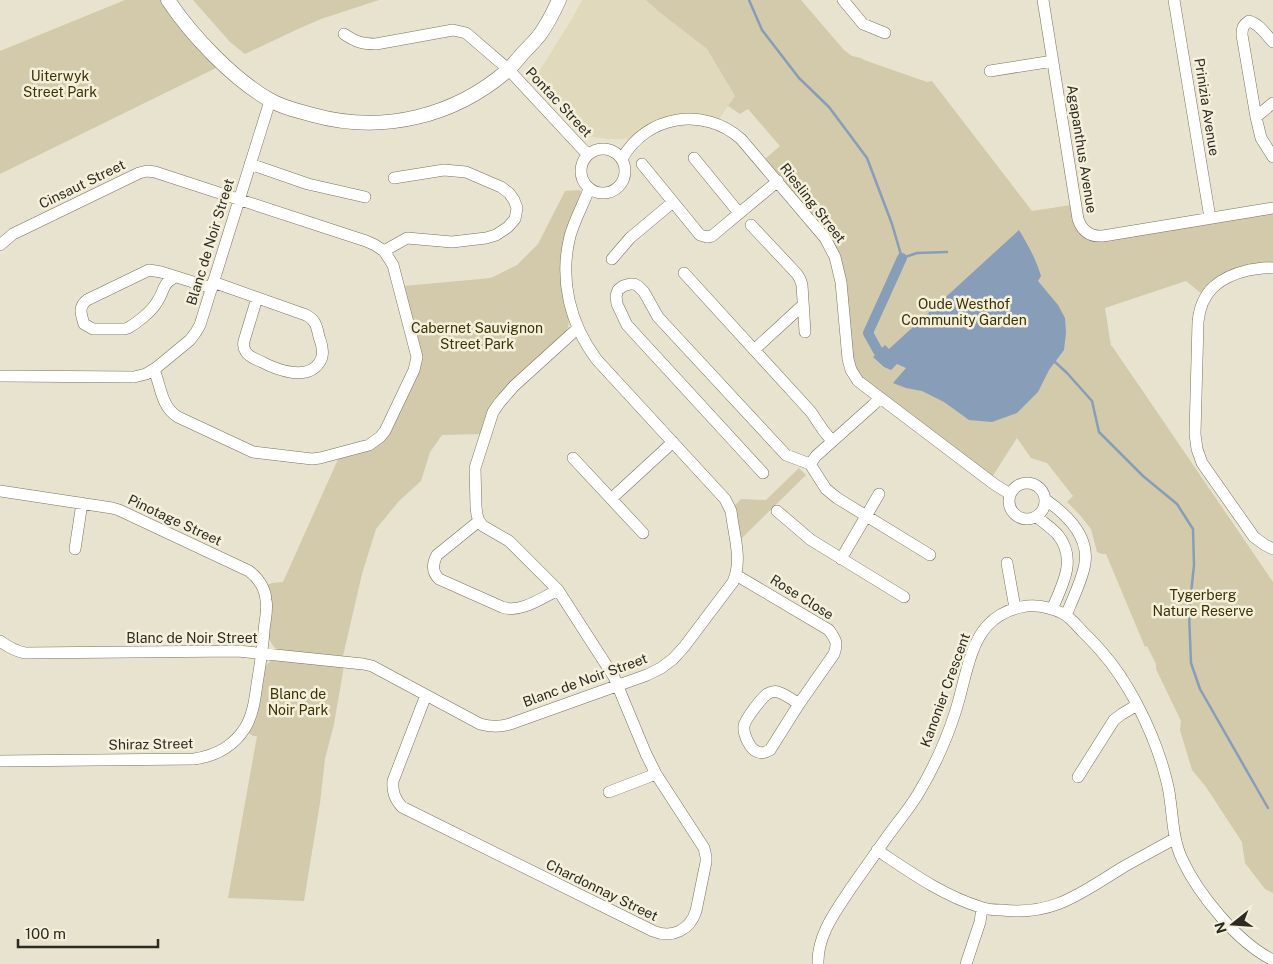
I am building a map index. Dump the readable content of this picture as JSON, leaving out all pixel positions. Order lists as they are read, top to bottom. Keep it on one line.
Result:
{"streets":{"street":["Pontac Street","Prinizia Avenue","Agapanthus Avenue","Cinsaut Street","Riesling Street","Blanc de Noir Street","Pinotage Street","Rose Close","Kanonier Crescent","Shiraz Street","Chardonnay Street"]},"crossings":[["Pontac Street","Riesling Street"],["Pontac Street","Blanc de Noir Street"],["Prinizia Avenue","Agapanthus Avenue"],["Cinsaut Street","Blanc de Noir Street"],["Riesling Street","Blanc de Noir Street"],["Blanc de Noir Street","Pinotage Street"],["Blanc de Noir Street","Rose Close"],["Blanc de Noir Street","Shiraz Street"],["Blanc de Noir Street","Chardonnay Street"],["Pinotage Street","Shiraz Street"]],"parks":["Uiterwyk Street Park","Oude Westhof Community Garden","Cabernet Sauvignon Street Park","Tygerberg Nature Reserve","Blanc de Noir Park"],"scale_bar":"100 m","north":"left"}
